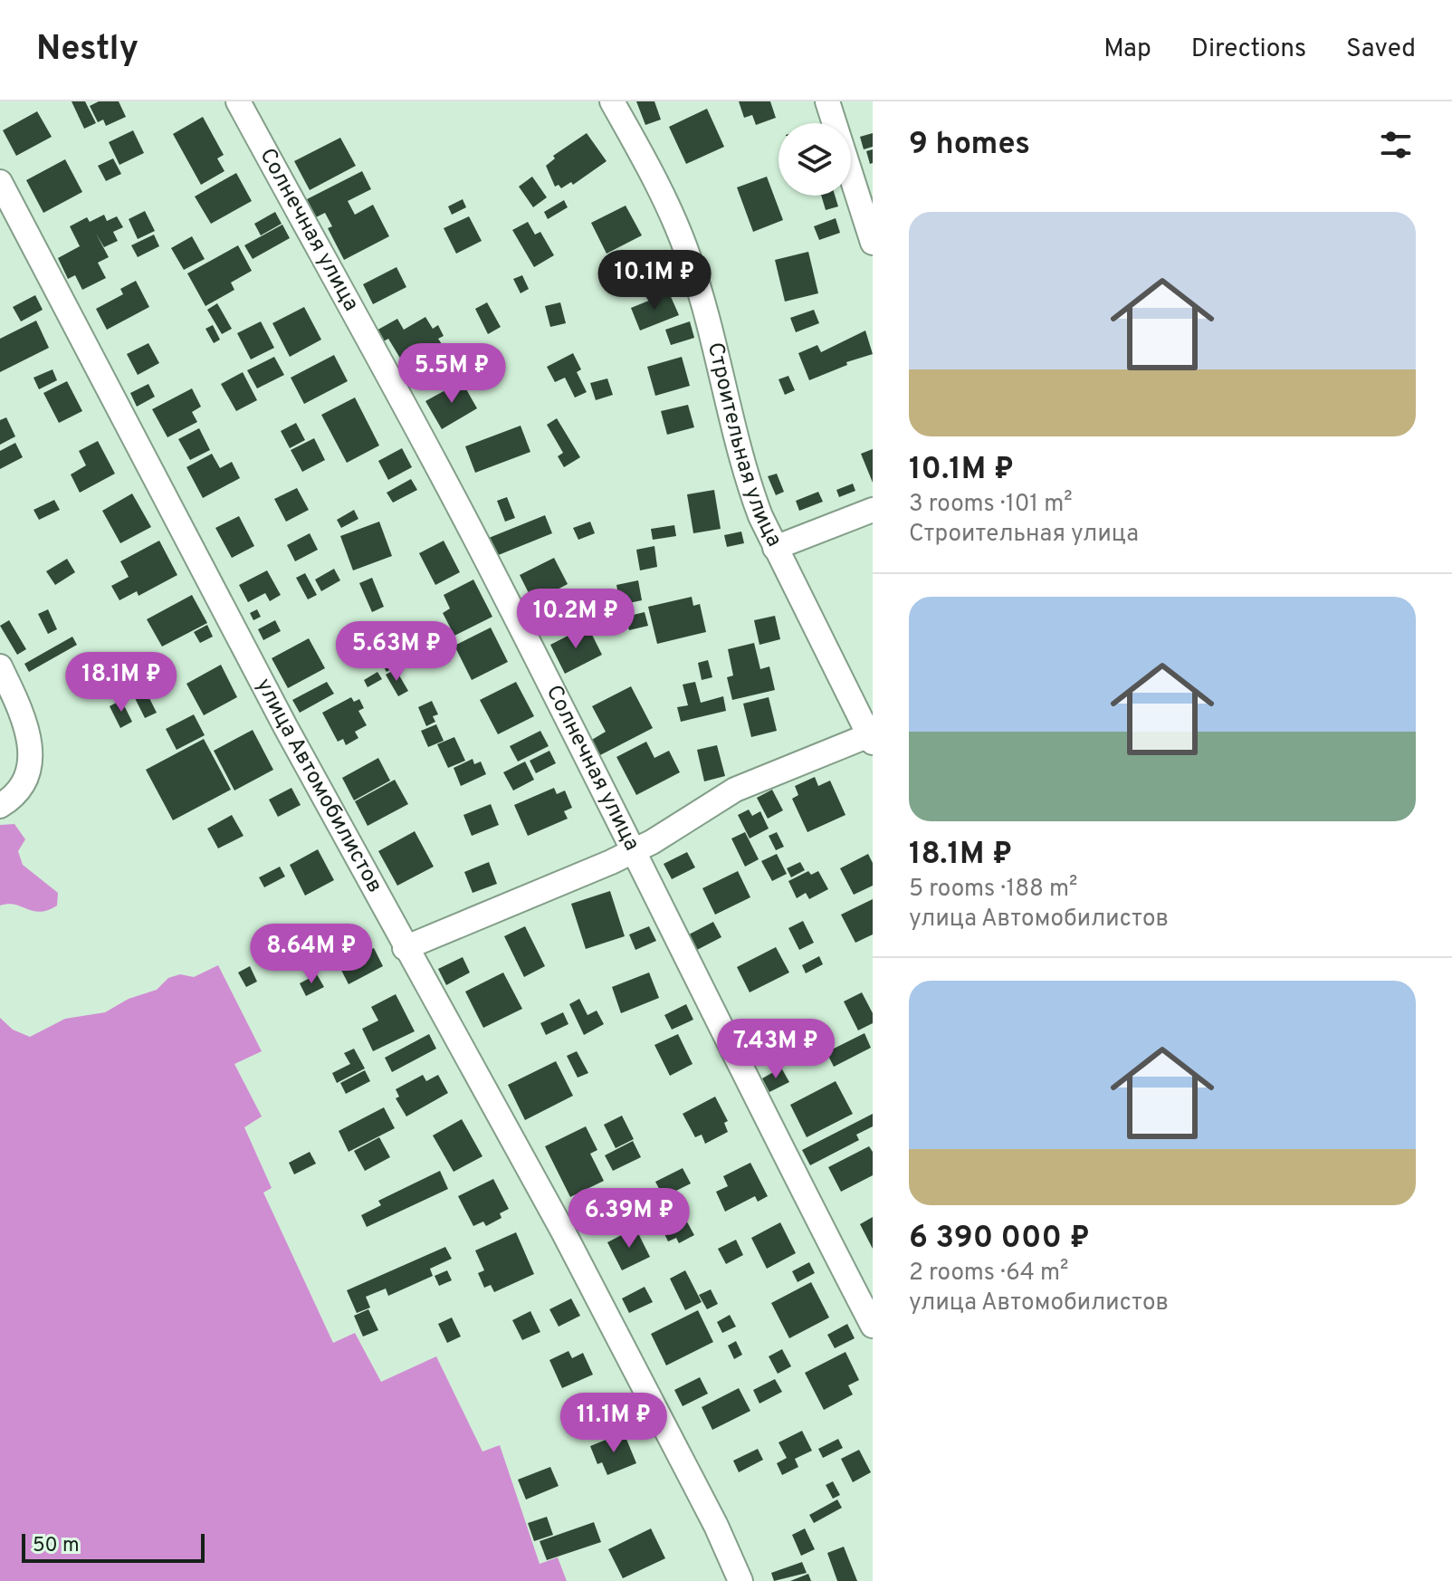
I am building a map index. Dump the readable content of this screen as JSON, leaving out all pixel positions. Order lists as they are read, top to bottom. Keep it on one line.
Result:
{"streets":{"street":["Солнечная улица","Строительная улица","улица Автомобилистов"]},"scale_bar":"50 m","page":{"header":"Nestly","nav":["Map","Directions","Saved"],"heading":"9 homes","list":[{"name":"10.1M ₽","note":"3 rooms · 101 m² · Строительная улица"},{"name":"18.1M ₽","note":"5 rooms · 188 m² · улица Автомобилистов"},{"name":"6 390 000 ₽","note":"2 rooms · 64 m² · улица Автомобилистов"}],"price":["10.1M ₽","5.5M ₽","10.2M ₽","5.63M ₽","18.1M ₽","8.64M ₽","7.43M ₽","6.39M ₽","11.1M ₽"],"scale":"50 m"}}
